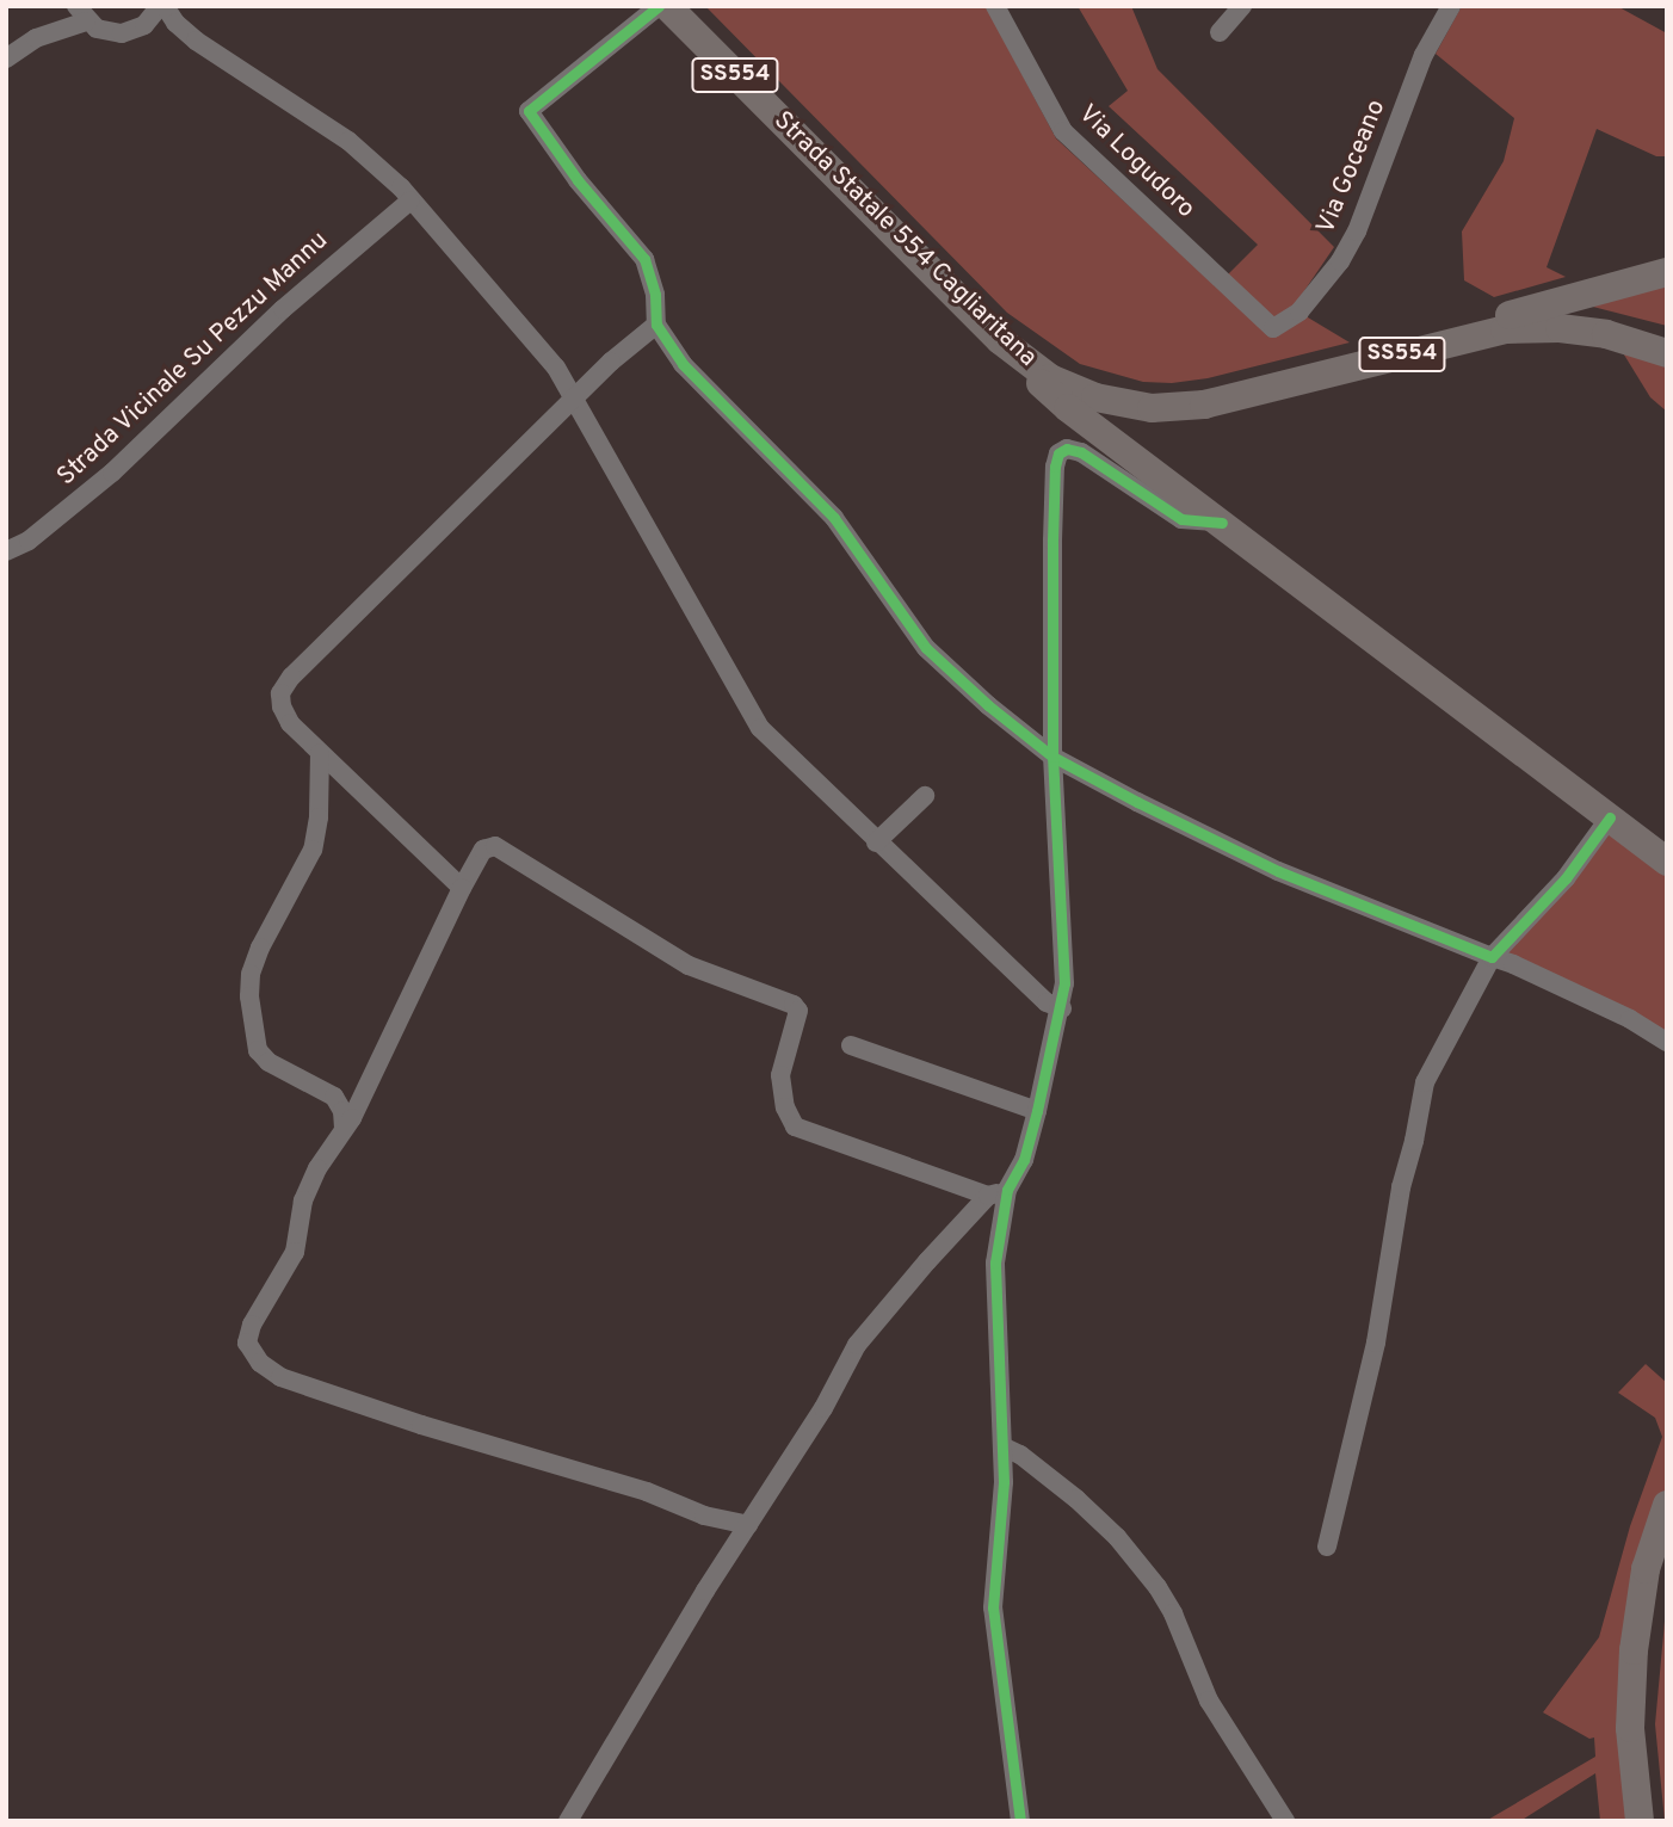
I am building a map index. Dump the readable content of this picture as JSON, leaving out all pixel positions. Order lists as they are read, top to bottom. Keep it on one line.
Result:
{"streets":{"highway":["SS554","Strada Statale 554 Cagliaritana"],"street":["Via Logudoro","Via Goceano","Strada Vicinale Su Pezzu Mannu"]},"crossings":[["Via Logudoro","Via Goceano"]]}
